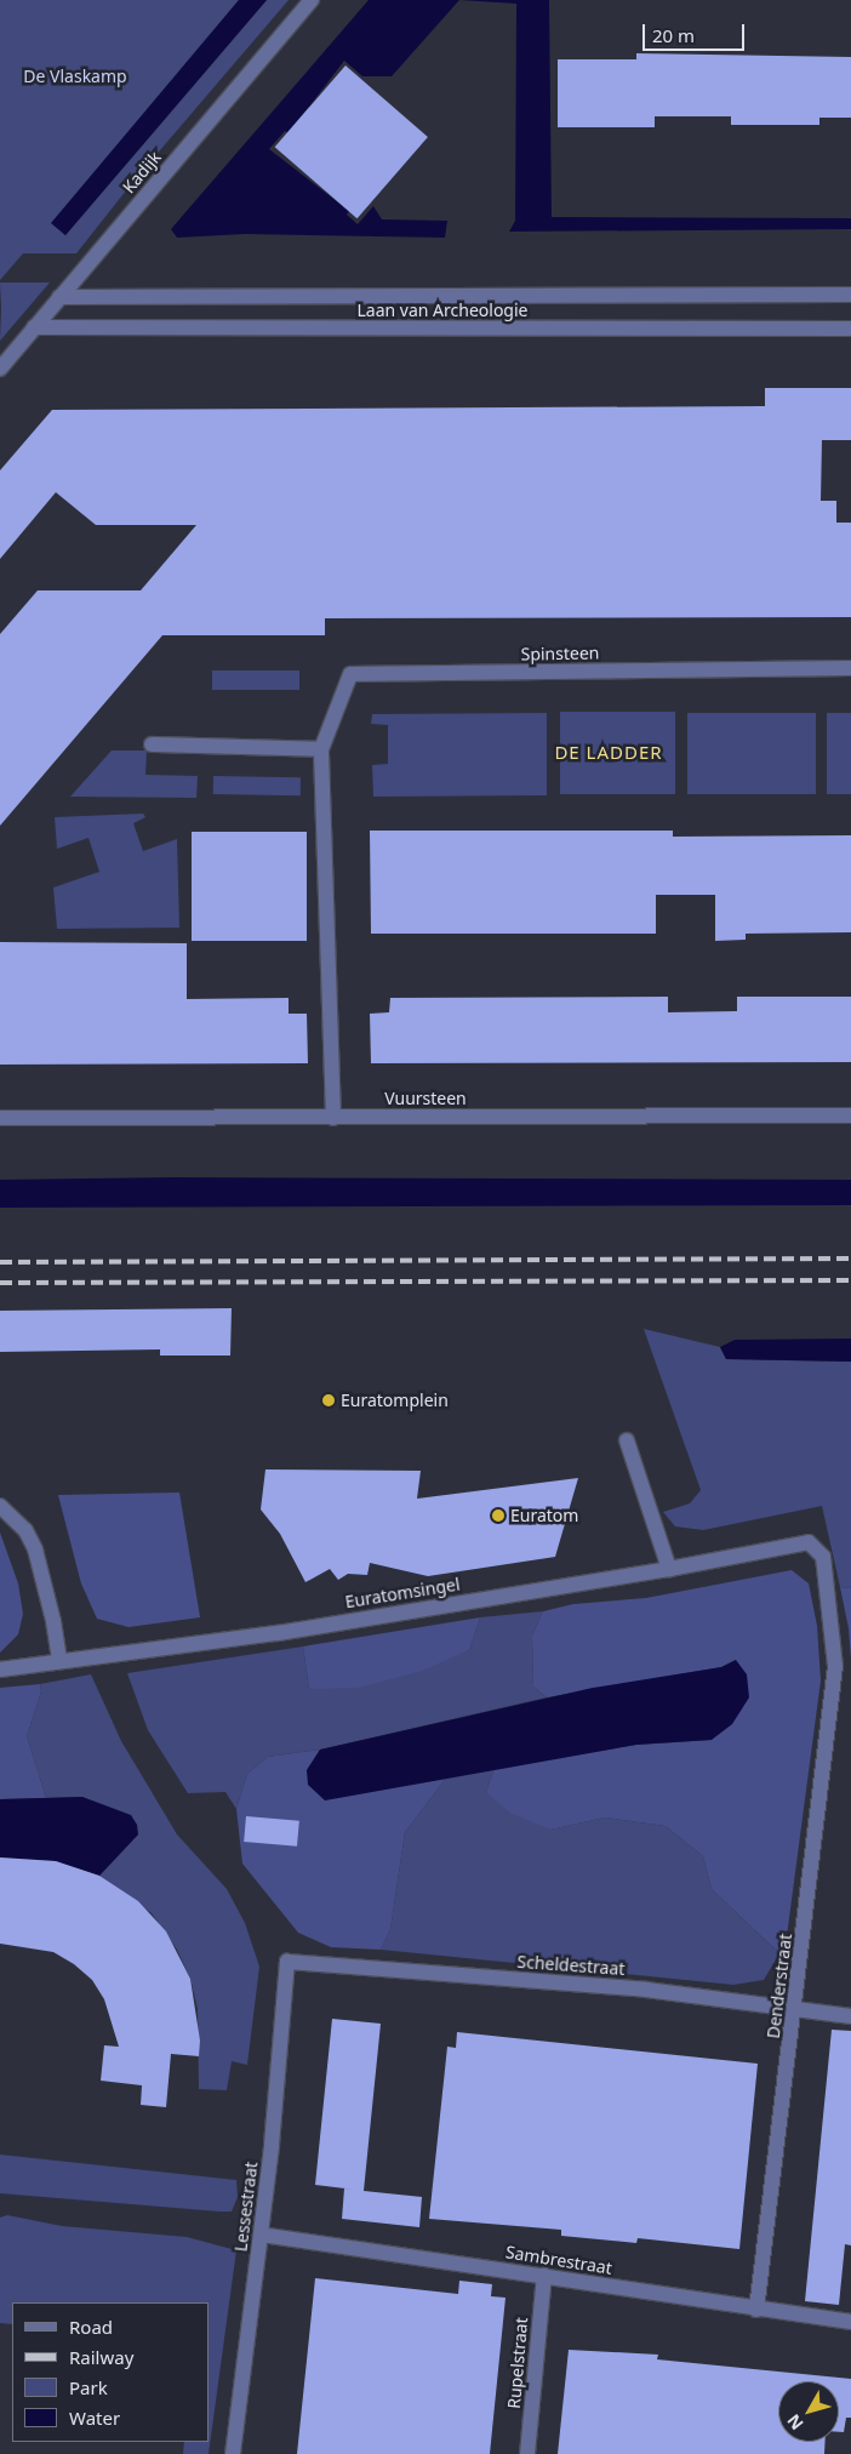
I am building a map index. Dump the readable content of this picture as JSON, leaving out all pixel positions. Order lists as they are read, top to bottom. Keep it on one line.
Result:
{"streets":{"street":["Kadijk","Laan van Archeologie","Spinsteen","Vuursteen","Euratomsingel","Scheldestraat","Denderstraat","Lessestraat","Sambrestraat","Rupelstraat"]},"crossings":[["Kadijk","Laan van Archeologie"],["Spinsteen","Vuursteen"],["Euratomsingel","Denderstraat"],["Scheldestraat","Denderstraat"],["Scheldestraat","Lessestraat"],["Denderstraat","Sambrestraat"],["Lessestraat","Sambrestraat"],["Sambrestraat","Rupelstraat"]],"districts":["DE LADDER"],"parks":["De Vlaskamp"],"places":["Euratomplein","Euratom"],"legend":["Road","Railway","Park","Water"],"scale_bar":"20 m","north":"bottom left"}
